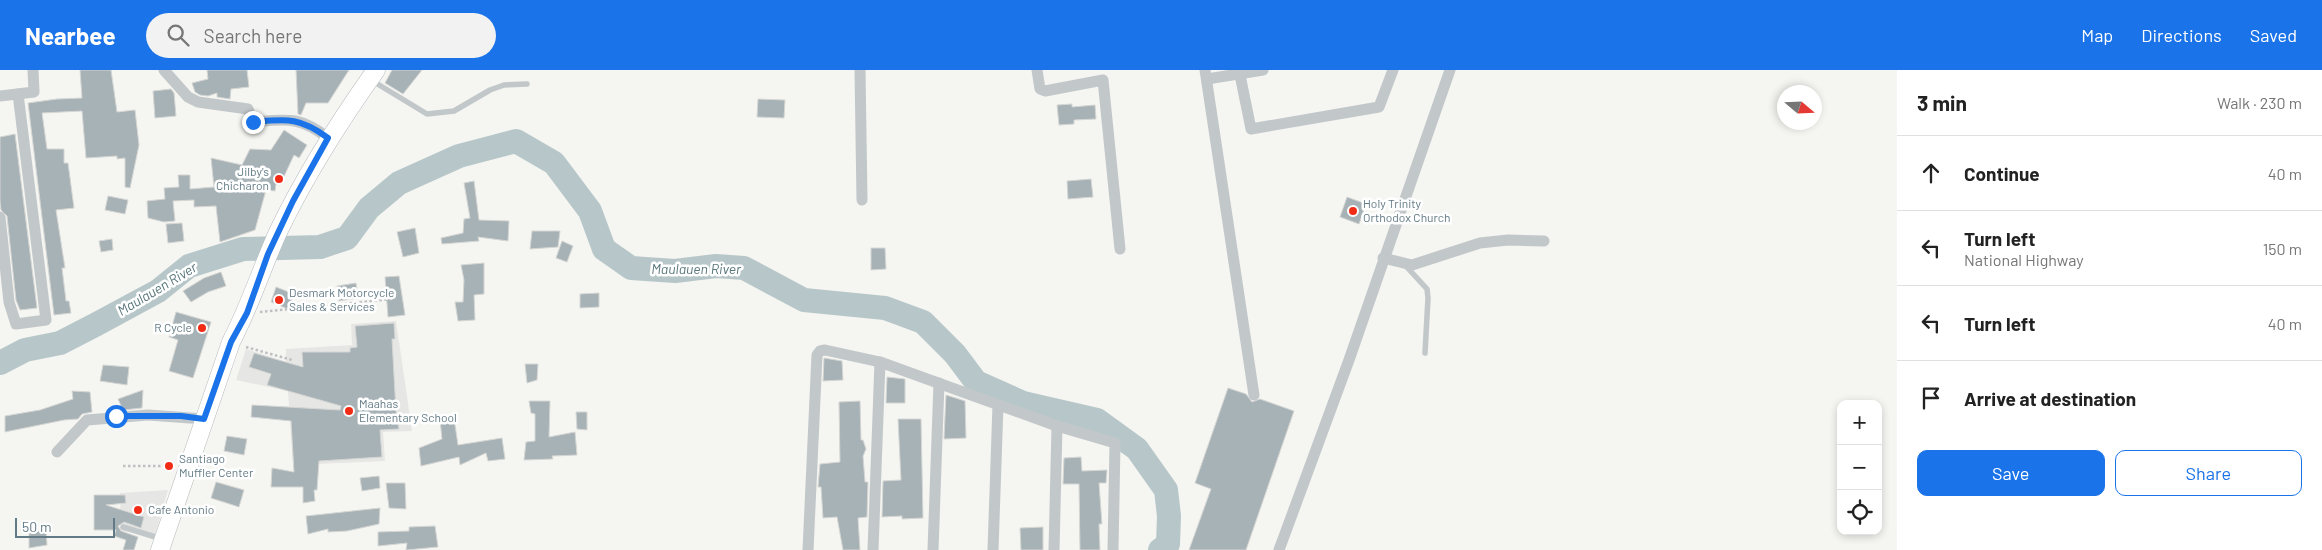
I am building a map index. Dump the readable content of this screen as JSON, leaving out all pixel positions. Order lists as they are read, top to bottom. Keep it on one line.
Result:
{"water":["Maulauen River"],"places":["Jilby's Chicharon","Holy Trinity Orthodox Church","Desmark Motorcycle Sales & Services","R Cycle","Maahas Elementary School","Santiago Muffler Center","Cafe Antonio"],"scale_bar":"50 m","north":"right","page":{"header":"Nearbee","search":"Search here","nav":["Map","Directions","Saved"],"heading":["3 min","Walk · 230 m"],"list":[["Continue","40 m"],["Turn left","National Highway","150 m"],["Turn left","40 m"],"Arrive at destination"],"map_buttons":["+","−"],"buttons":["Save","Share"],"scale":"50 m"}}
